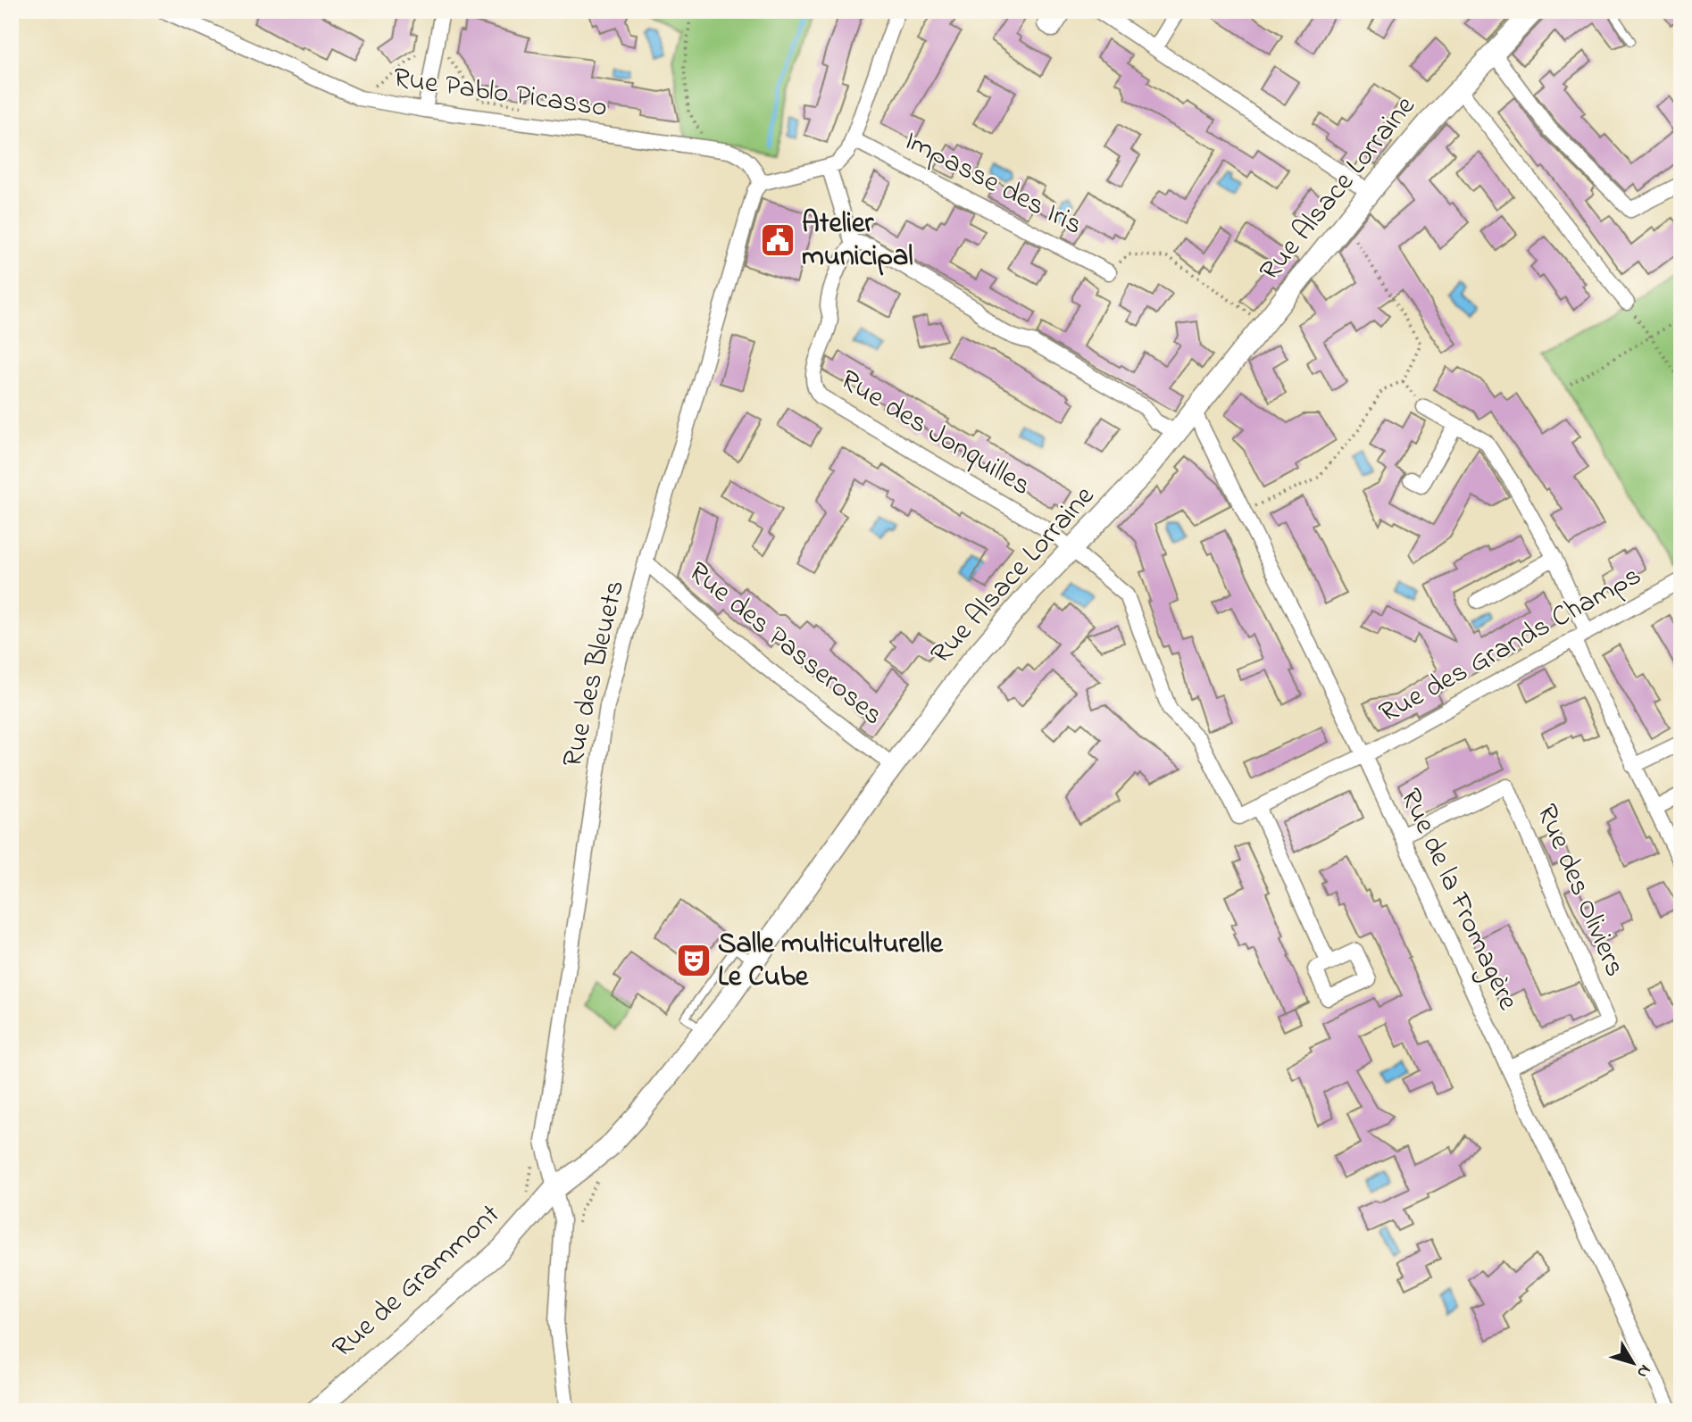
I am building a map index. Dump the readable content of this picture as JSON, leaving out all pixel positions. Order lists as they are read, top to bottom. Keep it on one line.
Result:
{"streets":{"street":["Rue Pablo Picasso","Impasse des Iris","Rue Alsace Lorraine","Rue des Jonquilles","Rue des Passeroses","Rue des Grands Champs","Rue des Bleuets","Rue des Oliviers","Rue de la Fromagère","Rue de Grammont"]},"crossings":[["Rue Pablo Picasso","Rue des Bleuets"],["Rue Alsace Lorraine","Rue des Jonquilles"],["Rue Alsace Lorraine","Rue des Passeroses"],["Rue Alsace Lorraine","Rue des Bleuets"],["Rue Alsace Lorraine","Rue de la Fromagère"],["Rue Alsace Lorraine","Rue de Grammont"],["Rue des Jonquilles","Rue des Grands Champs"],["Rue des Passeroses","Rue des Bleuets"],["Rue des Grands Champs","Rue de la Fromagère"],["Rue des Bleuets","Rue de Grammont"],["Rue des Oliviers","Rue de la Fromagère"]],"places":{"public building":["Atelier municipal"],"theatre":["Salle multiculturelle Le Cube"]},"north":"bottom right"}
